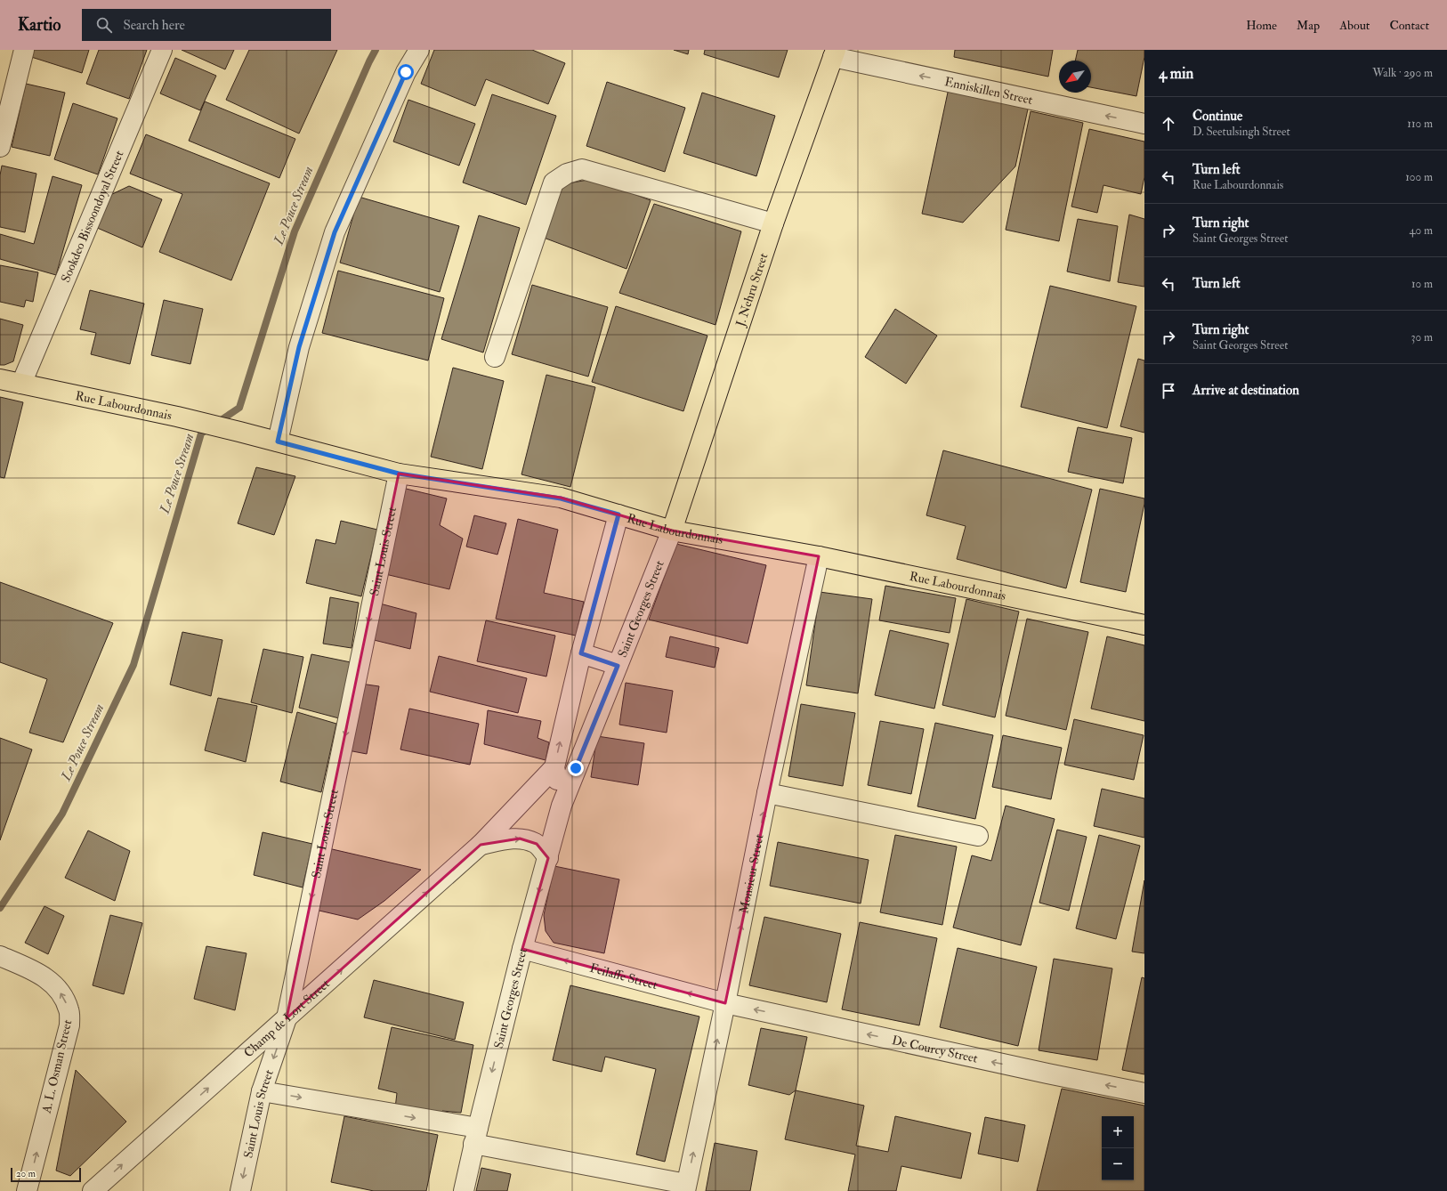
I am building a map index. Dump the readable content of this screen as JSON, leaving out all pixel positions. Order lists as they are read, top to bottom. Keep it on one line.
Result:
{"streets":{"main road":["J. Nehru Street","Rue Labourdonnais"],"street":["Enniskillen Street","Sookdeo Bissoondoyal Street","Saint Louis Street","Saint Georges Street","Monsieur Street","Feilaffe Street","Champ de Lort Street","De Courcy Street","A. L. Osman Street"]},"crossings":[["Enniskillen Street","J. Nehru Street"],["Sookdeo Bissoondoyal Street","Rue Labourdonnais"],["J. Nehru Street","Rue Labourdonnais"],["J. Nehru Street","Saint Georges Street"],["Rue Labourdonnais","Saint Louis Street"],["Rue Labourdonnais","Saint Georges Street"],["Rue Labourdonnais","Monsieur Street"],["Saint Louis Street","Champ de Lort Street"],["Saint Georges Street","Feilaffe Street"],["Saint Georges Street","Champ de Lort Street"],["Monsieur Street","Feilaffe Street"],["Monsieur Street","De Courcy Street"],["Feilaffe Street","De Courcy Street"]],"one_way":["Enniskillen Street","Saint Louis Street","Monsieur Street","Feilaffe Street","Champ de Lort Street","De Courcy Street","A. L. Osman Street"],"water":["Le Pouce Stream"],"scale_bar":"20 m","north":"bottom left","page":{"header":"Kartio","search":"Search here","nav":["Home","Map","About","Contact"],"heading":["4 min","Walk · 290 m"],"list":[["Continue","D. Seetulsingh Street","110 m"],["Turn left","Rue Labourdonnais","100 m"],["Turn right","Saint Georges Street","40 m"],["Turn left","10 m"],["Turn right","Saint Georges Street","30 m"],"Arrive at destination"],"map_buttons":["+","−"],"scale":"20 m"}}
